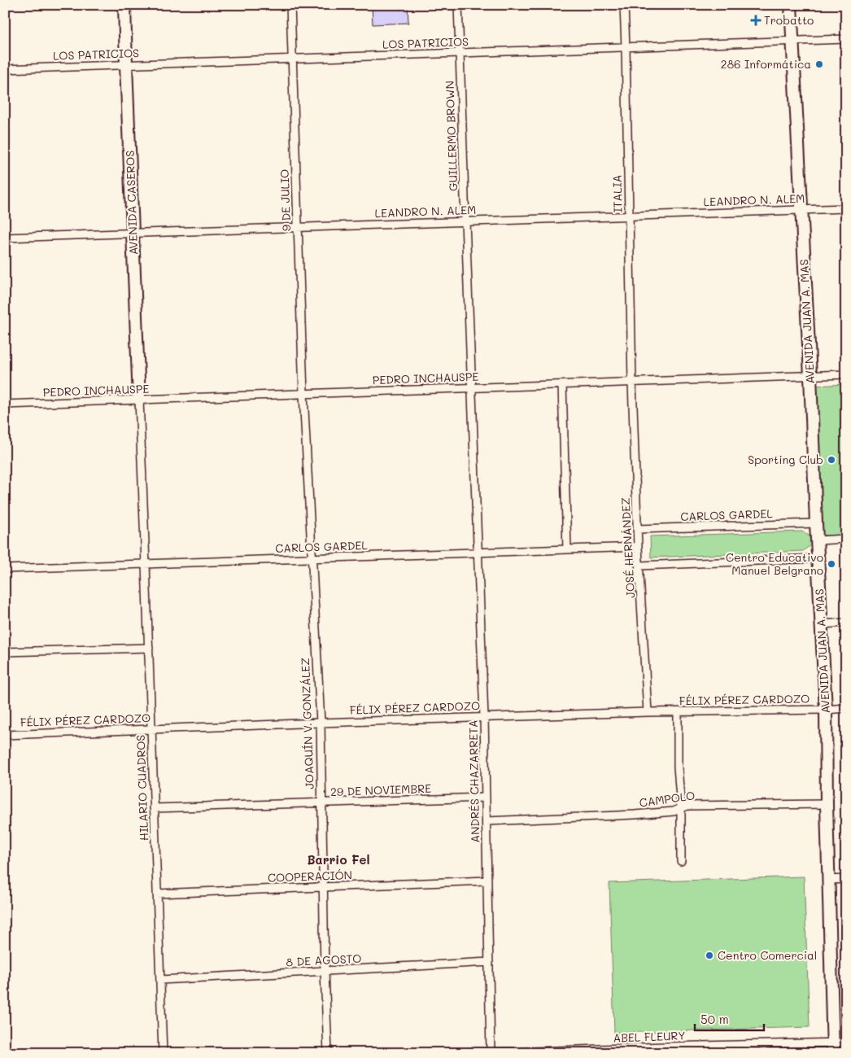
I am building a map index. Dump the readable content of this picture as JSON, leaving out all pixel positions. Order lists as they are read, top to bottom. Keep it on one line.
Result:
{"streets":{"main road":["AVENIDA CASEROS","AVENIDA JUAN A. MAS"],"street":["LOS PATRICIOS","GUILLERMO BROWN","ITALIA","9 DE JULIO","LEANDRO N. ALEM","PEDRO INCHAUSPE","CARLOS GARDEL","JOSÉ HERNÁNDEZ","FÉLIX PÉREZ CARDOZO","JOAQUÍN V. GONZÁLEZ","ANDRÉS CHAZARRETA","HILARIO CUADROS","29 DE NOVIEMBRE","CAMPOLO","COOPERACIÓN","8 DE AGOSTO","ABEL FLEURY"]},"crossings":[["LOS PATRICIOS","GUILLERMO BROWN"],["LOS PATRICIOS","ITALIA"],["LOS PATRICIOS","9 DE JULIO"],["LOS PATRICIOS","AVENIDA CASEROS"],["LOS PATRICIOS","AVENIDA JUAN A. MAS"],["GUILLERMO BROWN","LEANDRO N. ALEM"],["GUILLERMO BROWN","PEDRO INCHAUSPE"],["GUILLERMO BROWN","ANDRÉS CHAZARRETA"],["ITALIA","LEANDRO N. ALEM"],["ITALIA","PEDRO INCHAUSPE"],["ITALIA","JOSÉ HERNÁNDEZ"],["9 DE JULIO","LEANDRO N. ALEM"],["9 DE JULIO","PEDRO INCHAUSPE"],["9 DE JULIO","JOAQUÍN V. GONZÁLEZ"],["LEANDRO N. ALEM","AVENIDA CASEROS"],["LEANDRO N. ALEM","AVENIDA JUAN A. MAS"],["AVENIDA CASEROS","PEDRO INCHAUSPE"],["AVENIDA CASEROS","HILARIO CUADROS"],["AVENIDA JUAN A. MAS","PEDRO INCHAUSPE"],["AVENIDA JUAN A. MAS","CARLOS GARDEL"],["AVENIDA JUAN A. MAS","FÉLIX PÉREZ CARDOZO"],["AVENIDA JUAN A. MAS","CAMPOLO"],["AVENIDA JUAN A. MAS","ABEL FLEURY"],["PEDRO INCHAUSPE","JOSÉ HERNÁNDEZ"],["PEDRO INCHAUSPE","JOAQUÍN V. GONZÁLEZ"],["PEDRO INCHAUSPE","ANDRÉS CHAZARRETA"],["PEDRO INCHAUSPE","HILARIO CUADROS"],["CARLOS GARDEL","JOSÉ HERNÁNDEZ"],["CARLOS GARDEL","JOAQUÍN V. GONZÁLEZ"],["CARLOS GARDEL","ANDRÉS CHAZARRETA"],["CARLOS GARDEL","HILARIO CUADROS"],["JOSÉ HERNÁNDEZ","FÉLIX PÉREZ CARDOZO"],["FÉLIX PÉREZ CARDOZO","JOAQUÍN V. GONZÁLEZ"],["FÉLIX PÉREZ CARDOZO","ANDRÉS CHAZARRETA"],["FÉLIX PÉREZ CARDOZO","HILARIO CUADROS"],["JOAQUÍN V. GONZÁLEZ","29 DE NOVIEMBRE"],["JOAQUÍN V. GONZÁLEZ","COOPERACIÓN"],["JOAQUÍN V. GONZÁLEZ","8 DE AGOSTO"],["ANDRÉS CHAZARRETA","29 DE NOVIEMBRE"],["ANDRÉS CHAZARRETA","CAMPOLO"],["ANDRÉS CHAZARRETA","COOPERACIÓN"],["ANDRÉS CHAZARRETA","8 DE AGOSTO"],["ANDRÉS CHAZARRETA","ABEL FLEURY"],["HILARIO CUADROS","29 DE NOVIEMBRE"],["HILARIO CUADROS","COOPERACIÓN"],["HILARIO CUADROS","8 DE AGOSTO"]],"districts":["Barrio Fel"],"places":{"health":["Trobatto"],"other":["286 Informática","Sporting Club","Centro Educativo Manuel Belgrano","Centro Comercial"]},"scale_bar":"50 m"}
